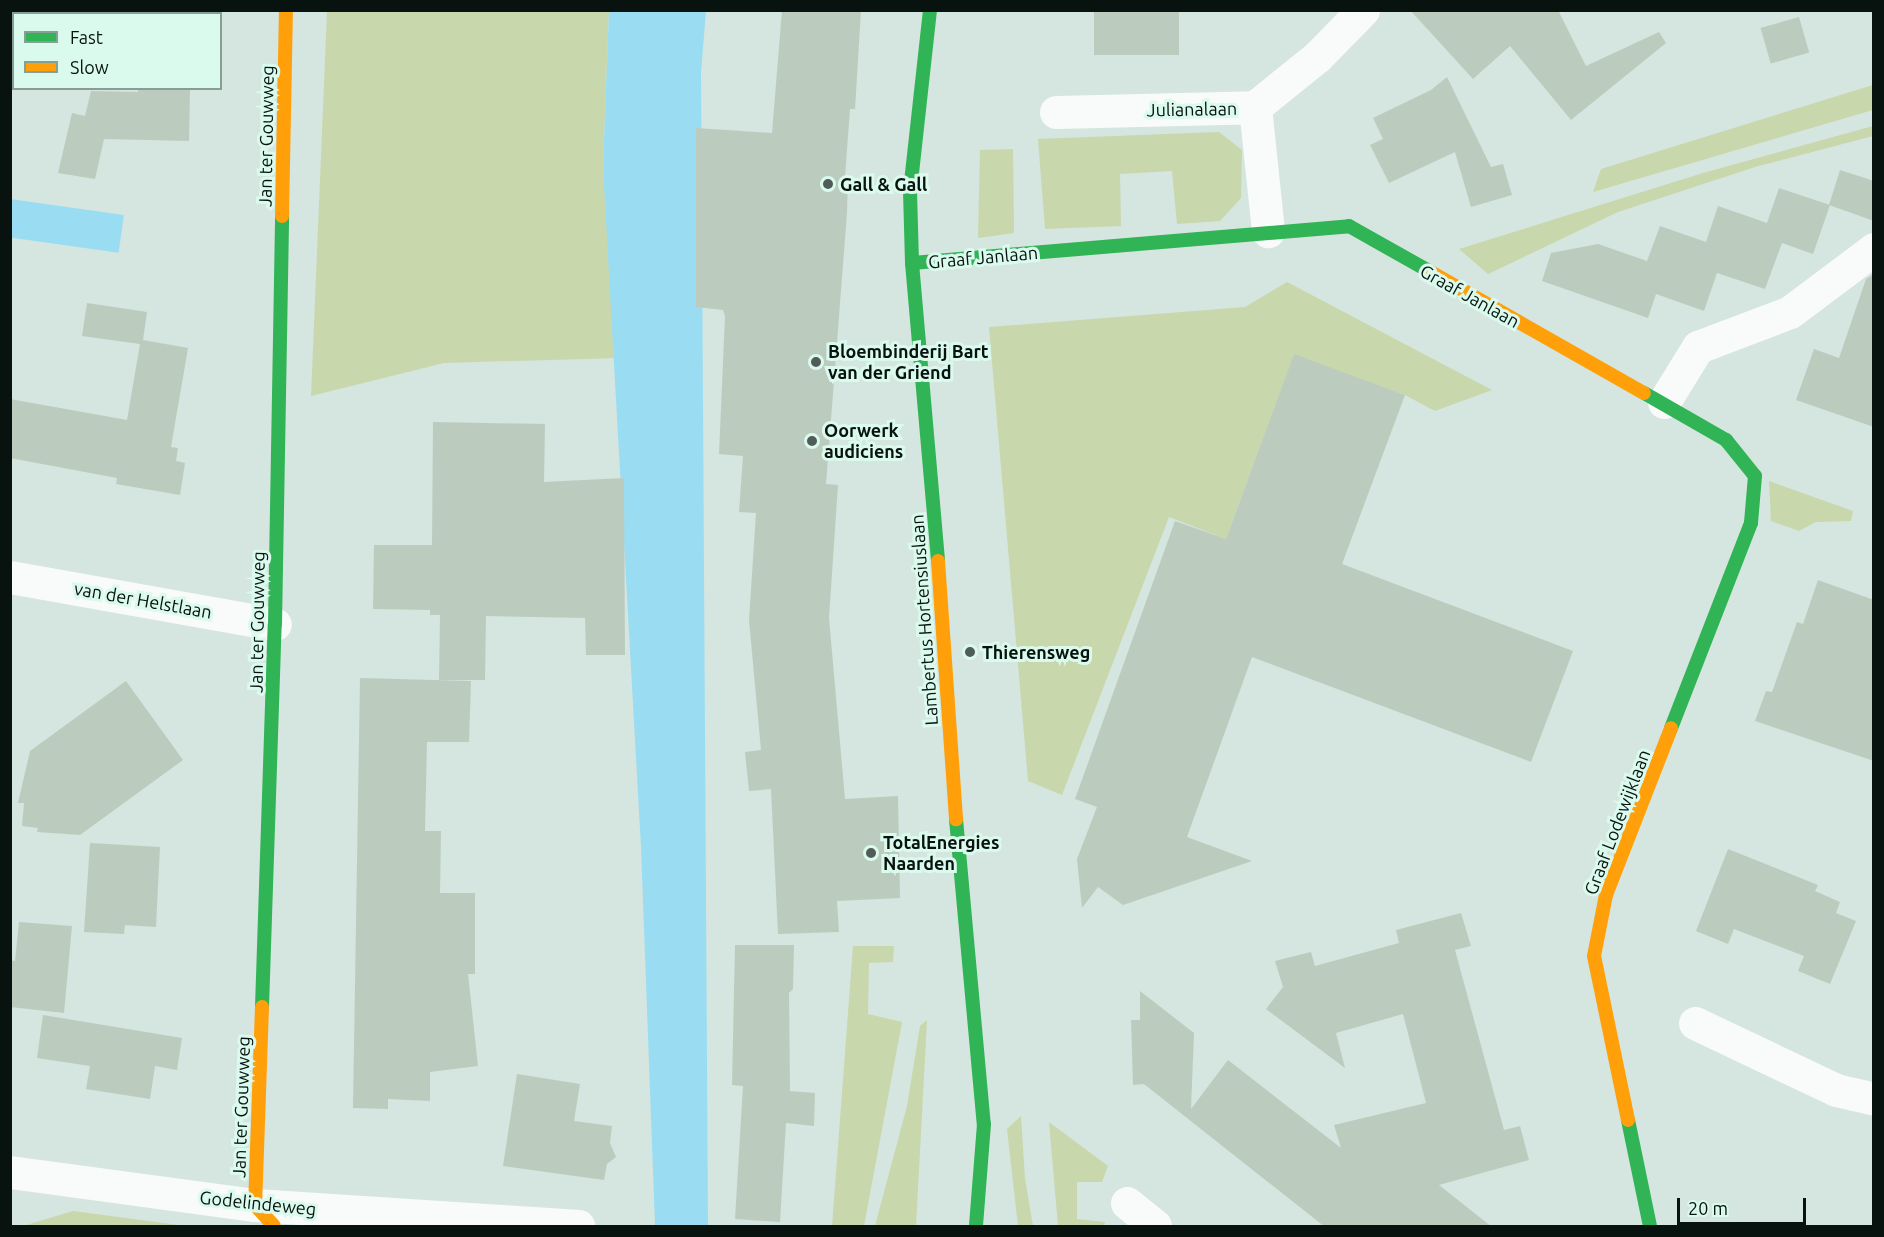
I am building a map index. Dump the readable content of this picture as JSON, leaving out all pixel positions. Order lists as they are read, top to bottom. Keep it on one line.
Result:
{"streets":{"street":["Julianalaan","Jan ter Gouwweg","Graaf Janlaan","van der Helstlaan","Lambertus Hortensiuslaan","Graaf Lodewijklaan","Godelindeweg"]},"crossings":[["Jan ter Gouwweg","van der Helstlaan"],["Jan ter Gouwweg","Godelindeweg"],["Graaf Janlaan","Lambertus Hortensiuslaan"],["Graaf Janlaan","Graaf Lodewijklaan"]],"places":["Gall & Gall","Bloembinderij Bart van der Griend","Oorwerk audiciens","Thierensweg","TotalEnergies Naarden"],"legend":["Fast","Slow"],"scale_bar":"20 m"}
